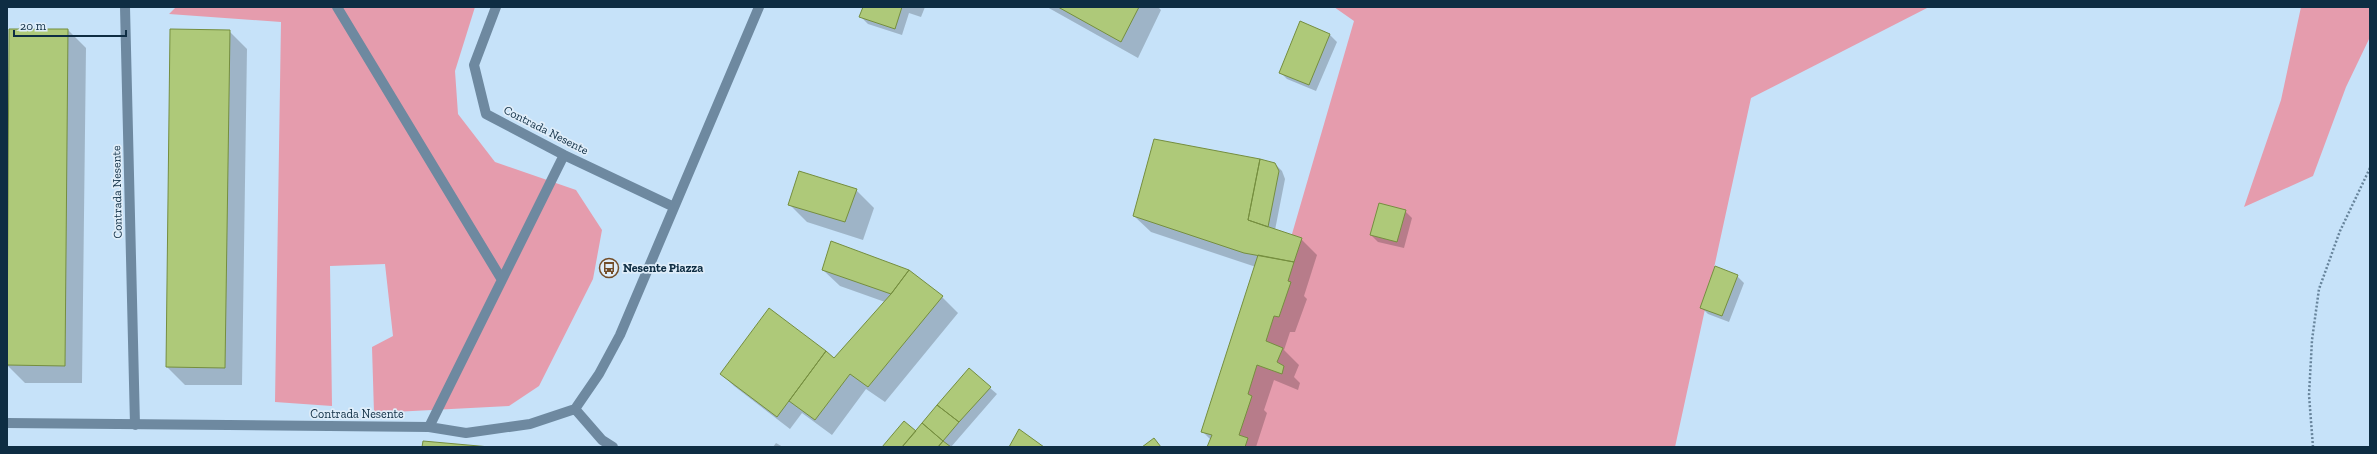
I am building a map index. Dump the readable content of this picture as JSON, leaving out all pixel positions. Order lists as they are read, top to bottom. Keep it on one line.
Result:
{"streets":{"street":["Contrada Nesente"]},"places":{"bus stop":["Nesente Piazza"]},"scale_bar":"20 m"}
